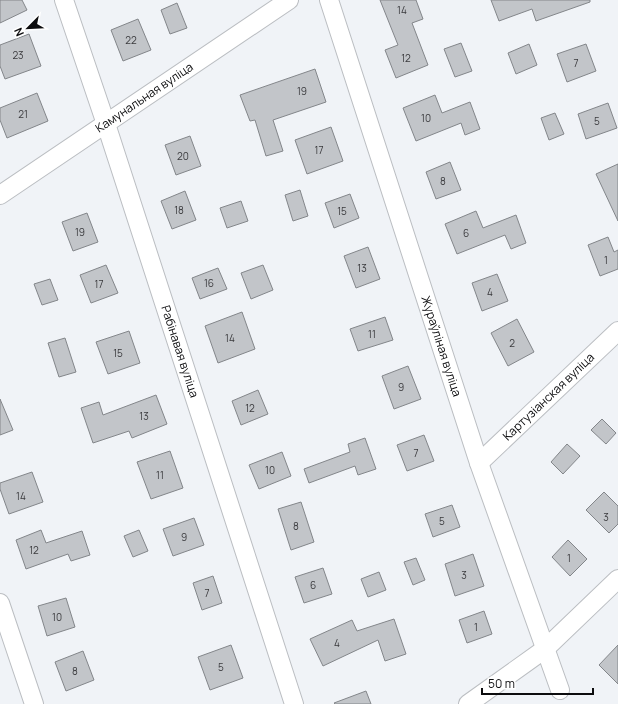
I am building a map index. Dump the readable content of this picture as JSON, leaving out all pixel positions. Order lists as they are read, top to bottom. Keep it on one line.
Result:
{"streets":{"street":["Камунальная вуліца","Жураўліная вуліца","Рабінавая вуліца","Картузіанская вуліца"]},"crossings":[["Камунальная вуліца","Рабінавая вуліца"],["Жураўліная вуліца","Картузіанская вуліца"]],"house_numbers":["14","22","23","12","7","19","21","10","5","17","20","8","18","15","19","6","1","13","16","17","4","11","14","2","15","9","12","13","7","10","11","14","3","5","8","9","12","1","3","6","7","10","1","4","5","8"],"scale_bar":"50 m","north":"bottom left"}
